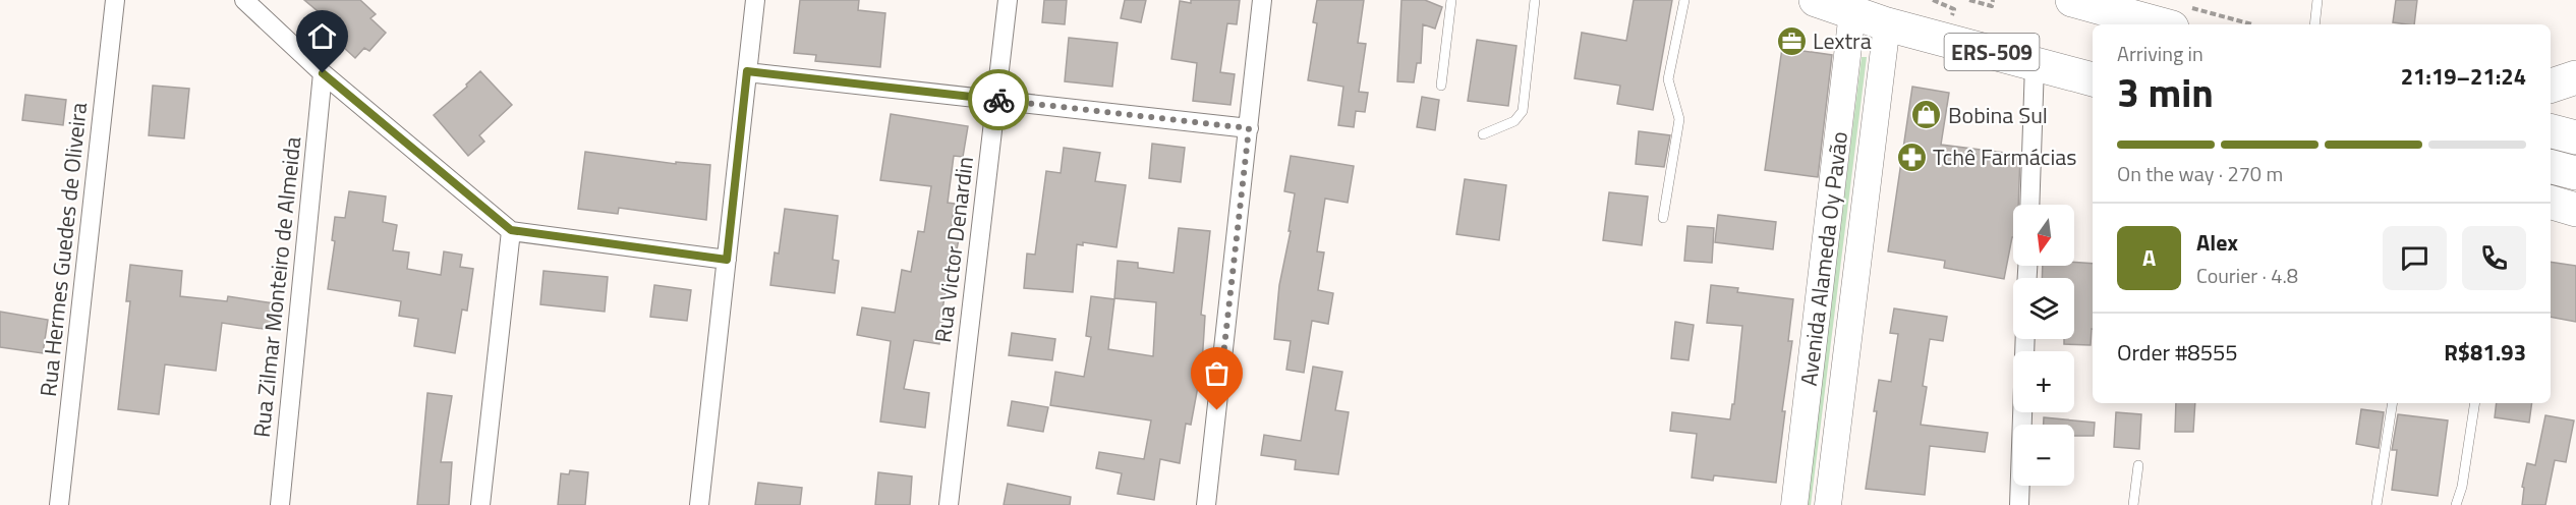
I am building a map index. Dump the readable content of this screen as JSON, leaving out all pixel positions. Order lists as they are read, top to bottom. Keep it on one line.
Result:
{"streets":{"highway":["ERS-509"],"street":["Rua Hermes Guedes de Oliveira","Rua Victor Denardin","Avenida Alameda Oy Pavão","Rua Zilmar Monteiro de Almeida"]},"crossings":[["ERS-509","Avenida Alameda Oy Pavão"]],"places":{"office":["Lextra"],"shop":["Bobina Sul"],"pharmacy":["Tchê Farmácias"]},"north":"bottom","page":{"heading":["3 min","Arriving in","21:19–21:24"],"panel":["Alex","Courier · 4.8","Order #8555","R$81.93"],"bar":"On the way · 270 m","map_buttons":["+","−"],"round":"A"}}
